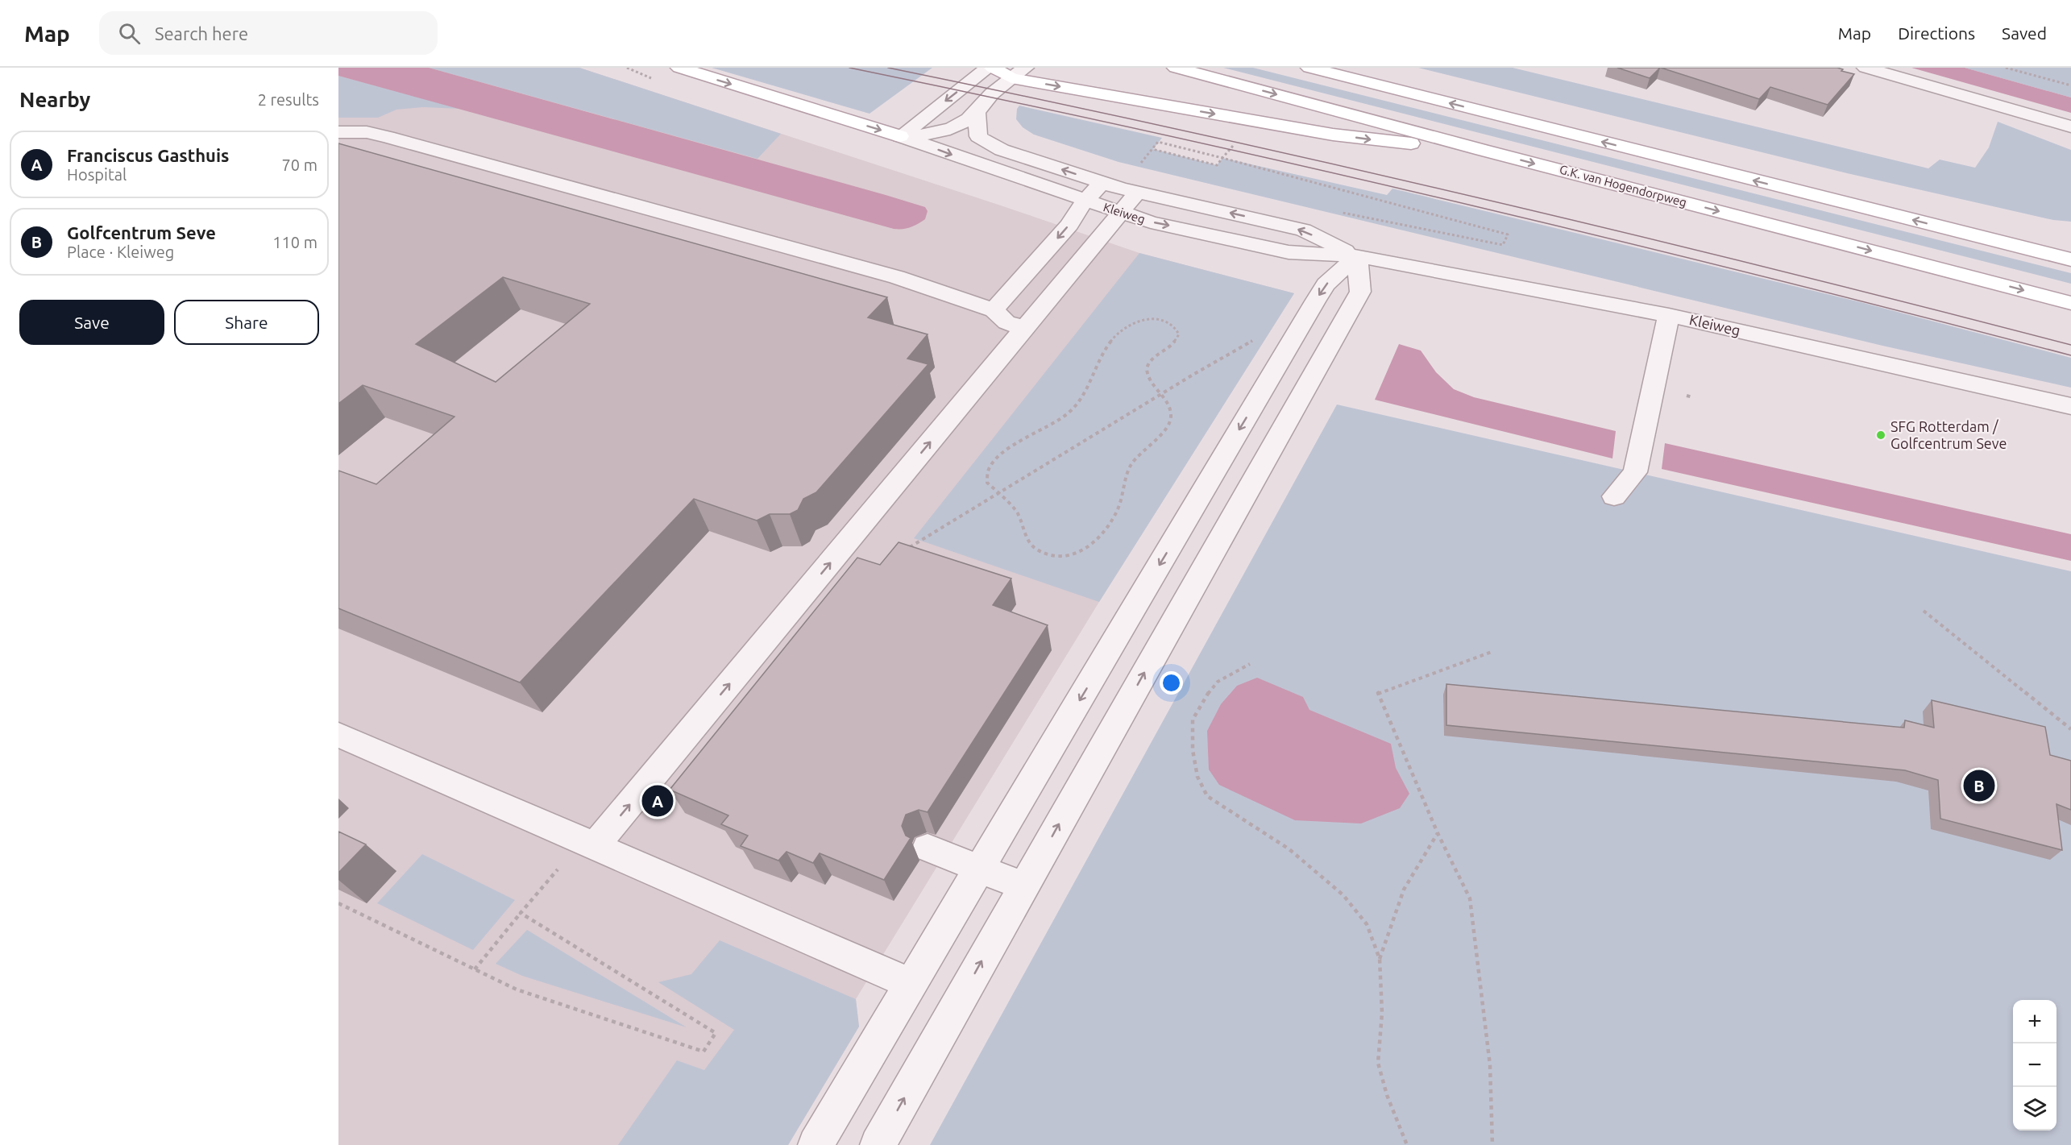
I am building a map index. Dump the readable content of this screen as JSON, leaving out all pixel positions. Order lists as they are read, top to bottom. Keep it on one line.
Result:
{"streets":{"main road":["G.K. van Hogendorpweg"],"street":["Kleiweg"]},"places":["SFG Rotterdam / Golfcentrum Seve"],"page":{"header":"Map","search":"Search here","nav":["Map","Directions","Saved"],"heading":["Nearby","2 results"],"list":[{"mark":"A","name":"Franciscus Gasthuis","note":"Hospital","value":"70 m"},{"mark":"B","name":"Golfcentrum Seve","note":"Place · Kleiweg","value":"110 m"}],"buttons":["Save","Share"],"pins":["B","A"],"map_buttons":["+","−"]}}
